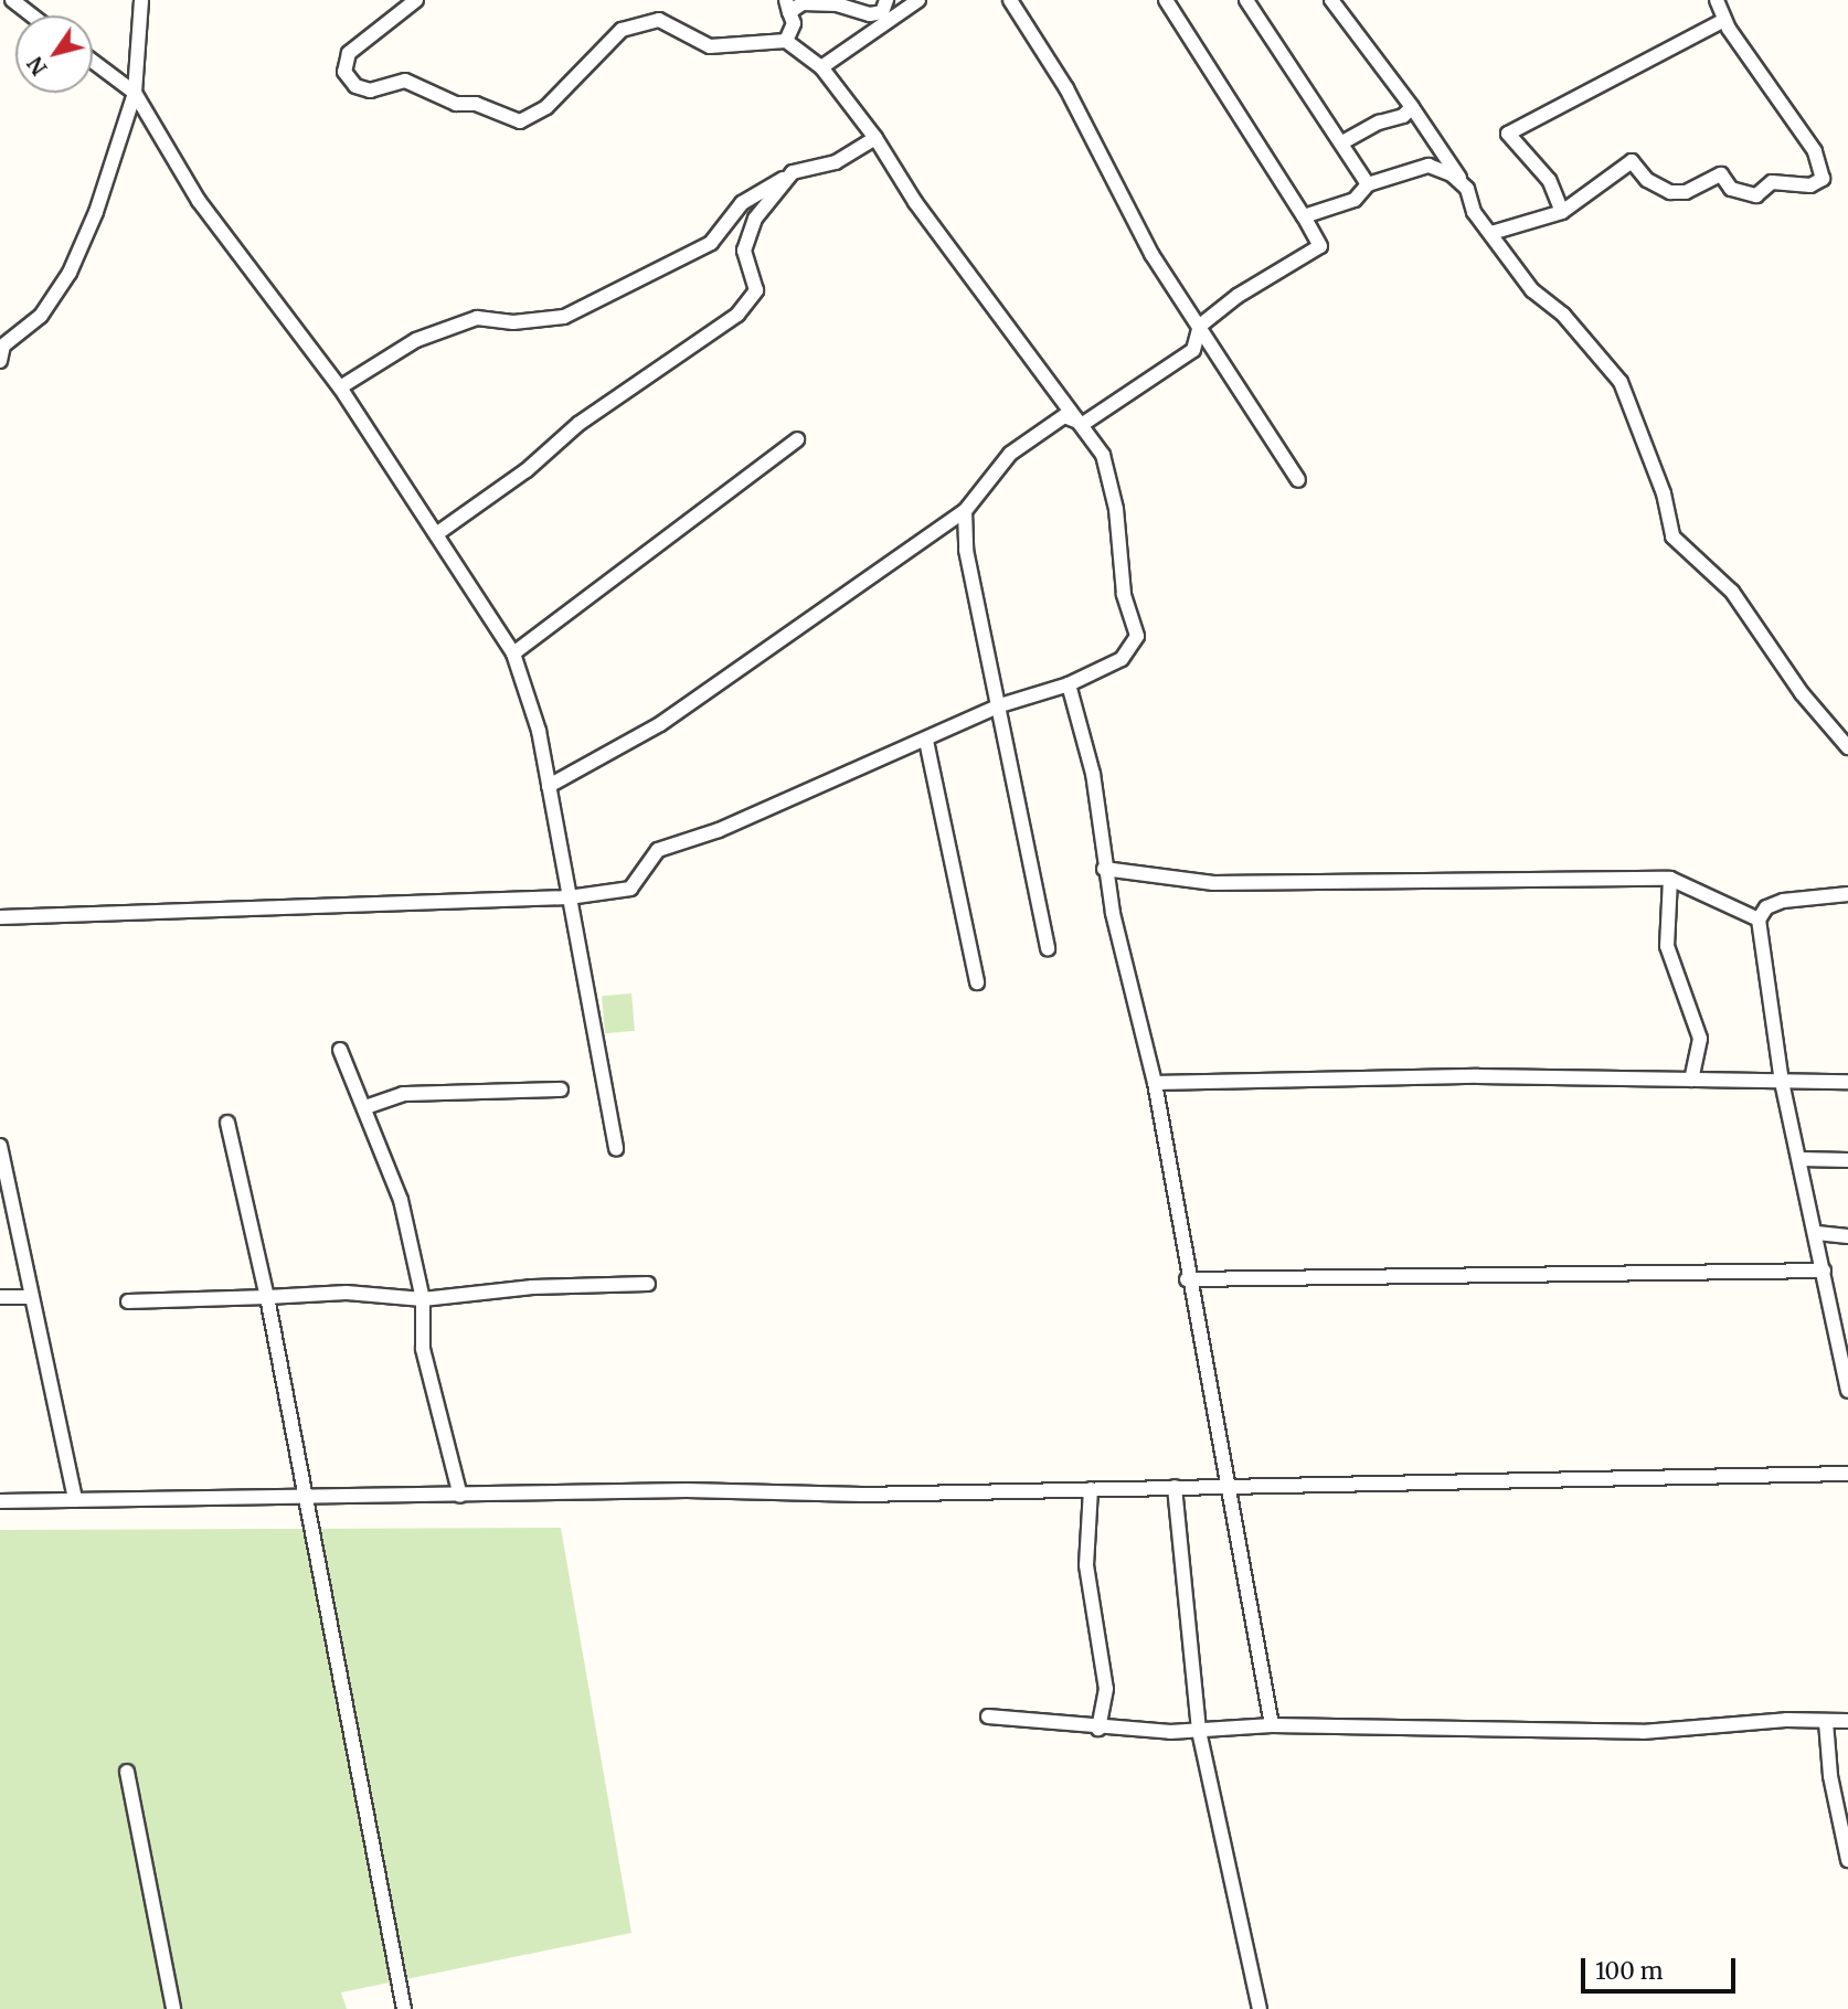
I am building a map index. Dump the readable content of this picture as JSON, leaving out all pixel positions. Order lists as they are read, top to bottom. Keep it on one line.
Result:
{"scale_bar":"100 m","north":"bottom left"}
